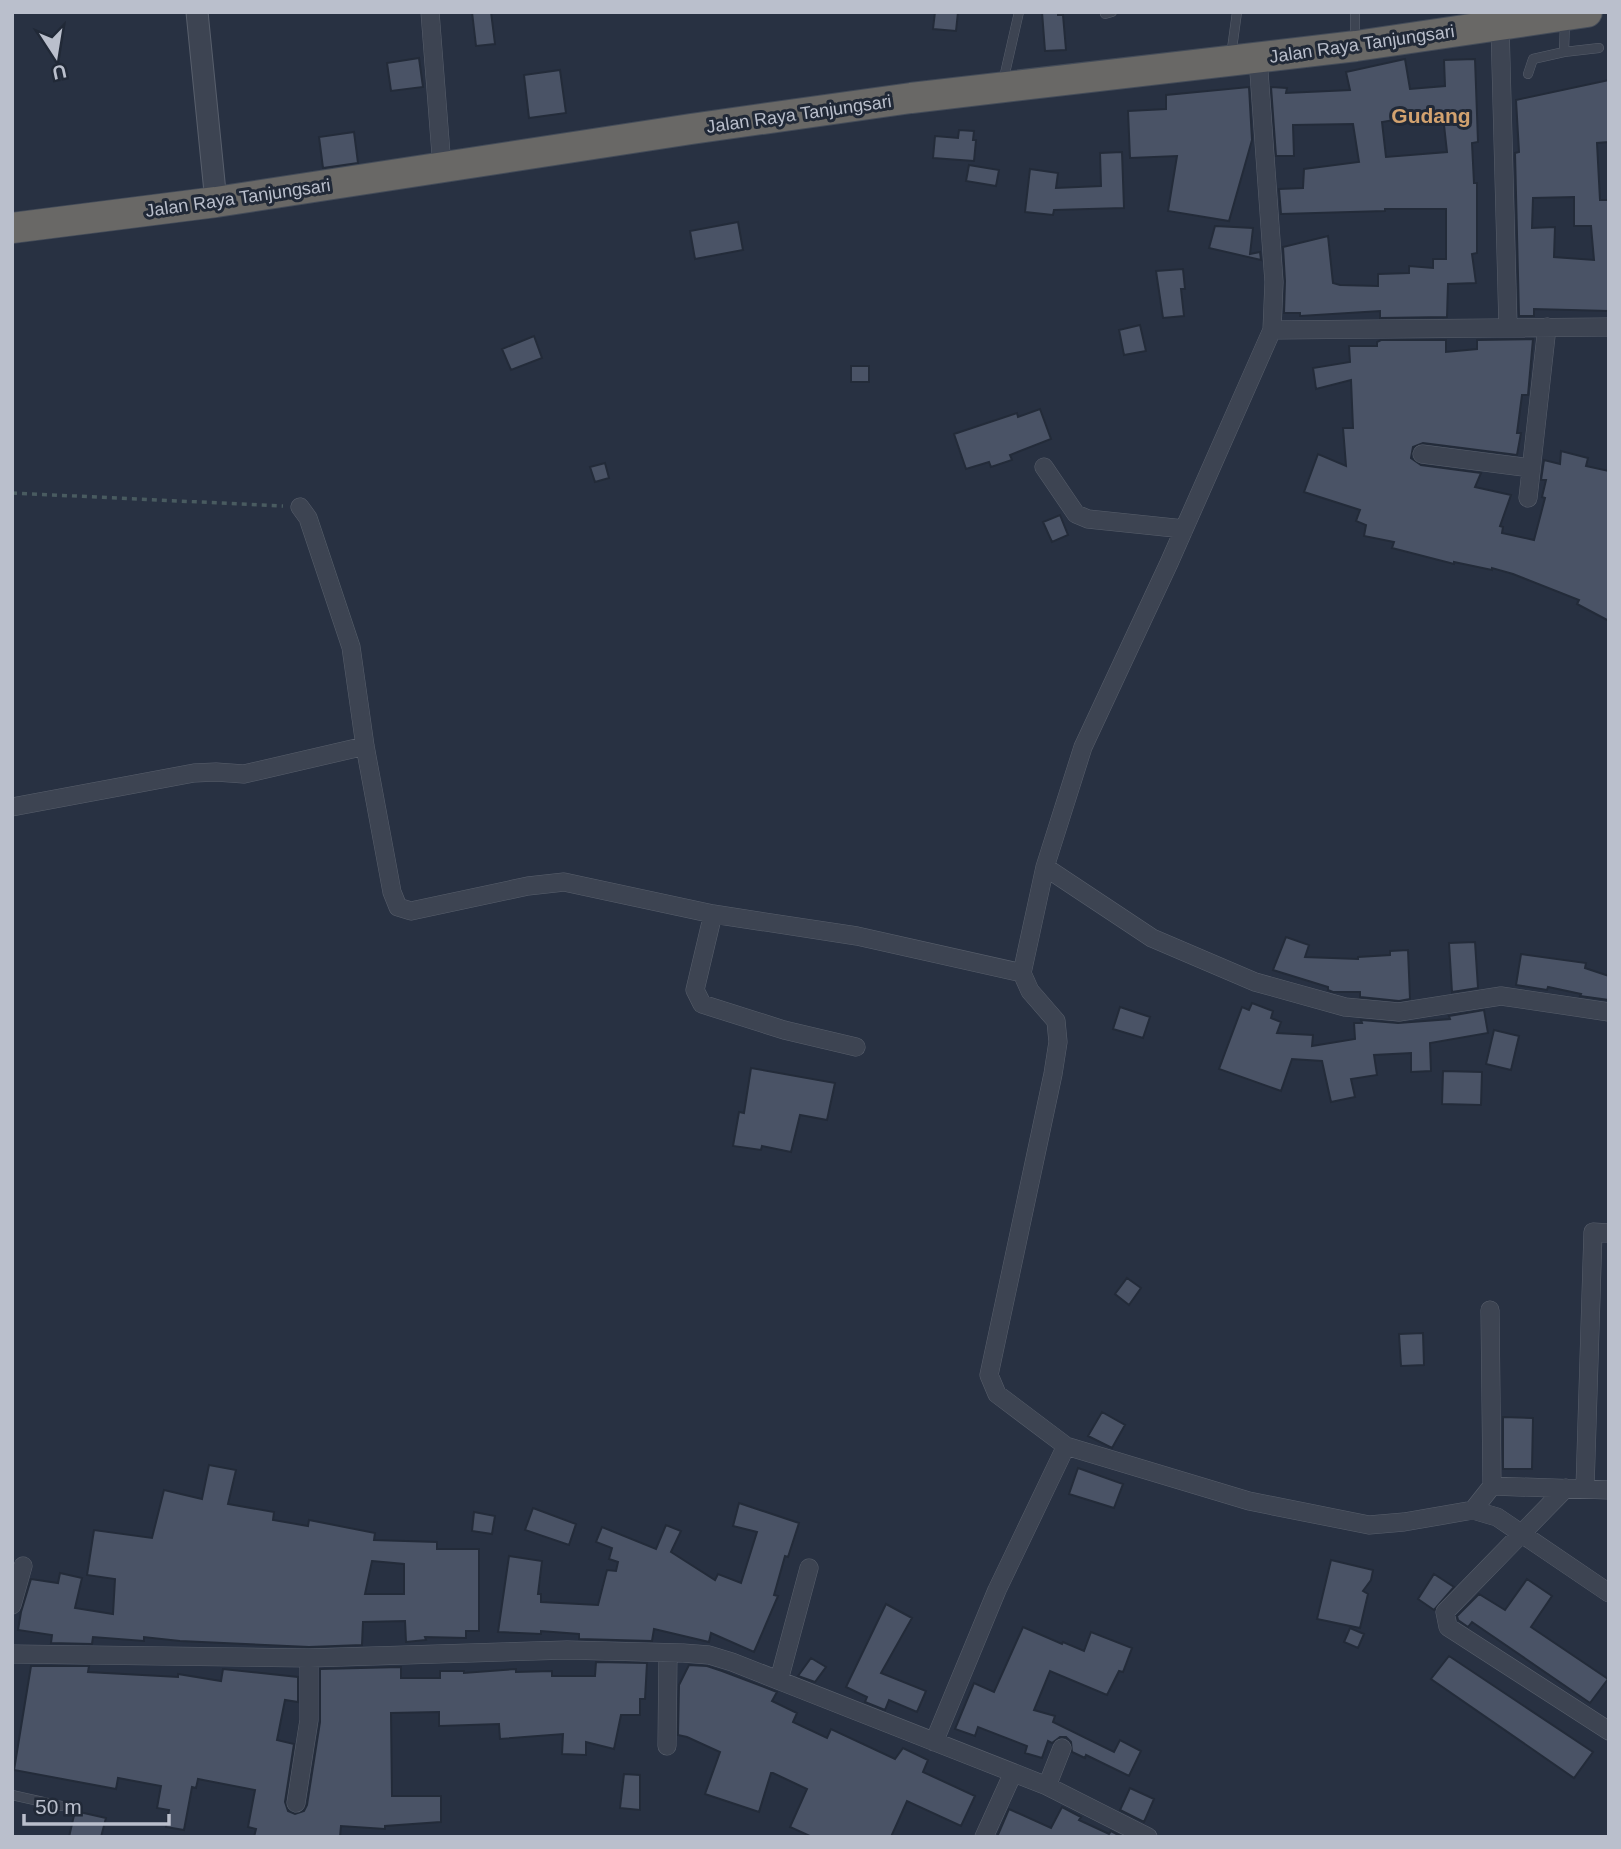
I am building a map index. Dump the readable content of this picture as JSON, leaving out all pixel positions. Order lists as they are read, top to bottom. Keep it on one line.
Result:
{"streets":{"highway":["Jalan Raya Tanjungsari"]},"districts":["Gudang"],"scale_bar":"50 m","north":"bottom"}
